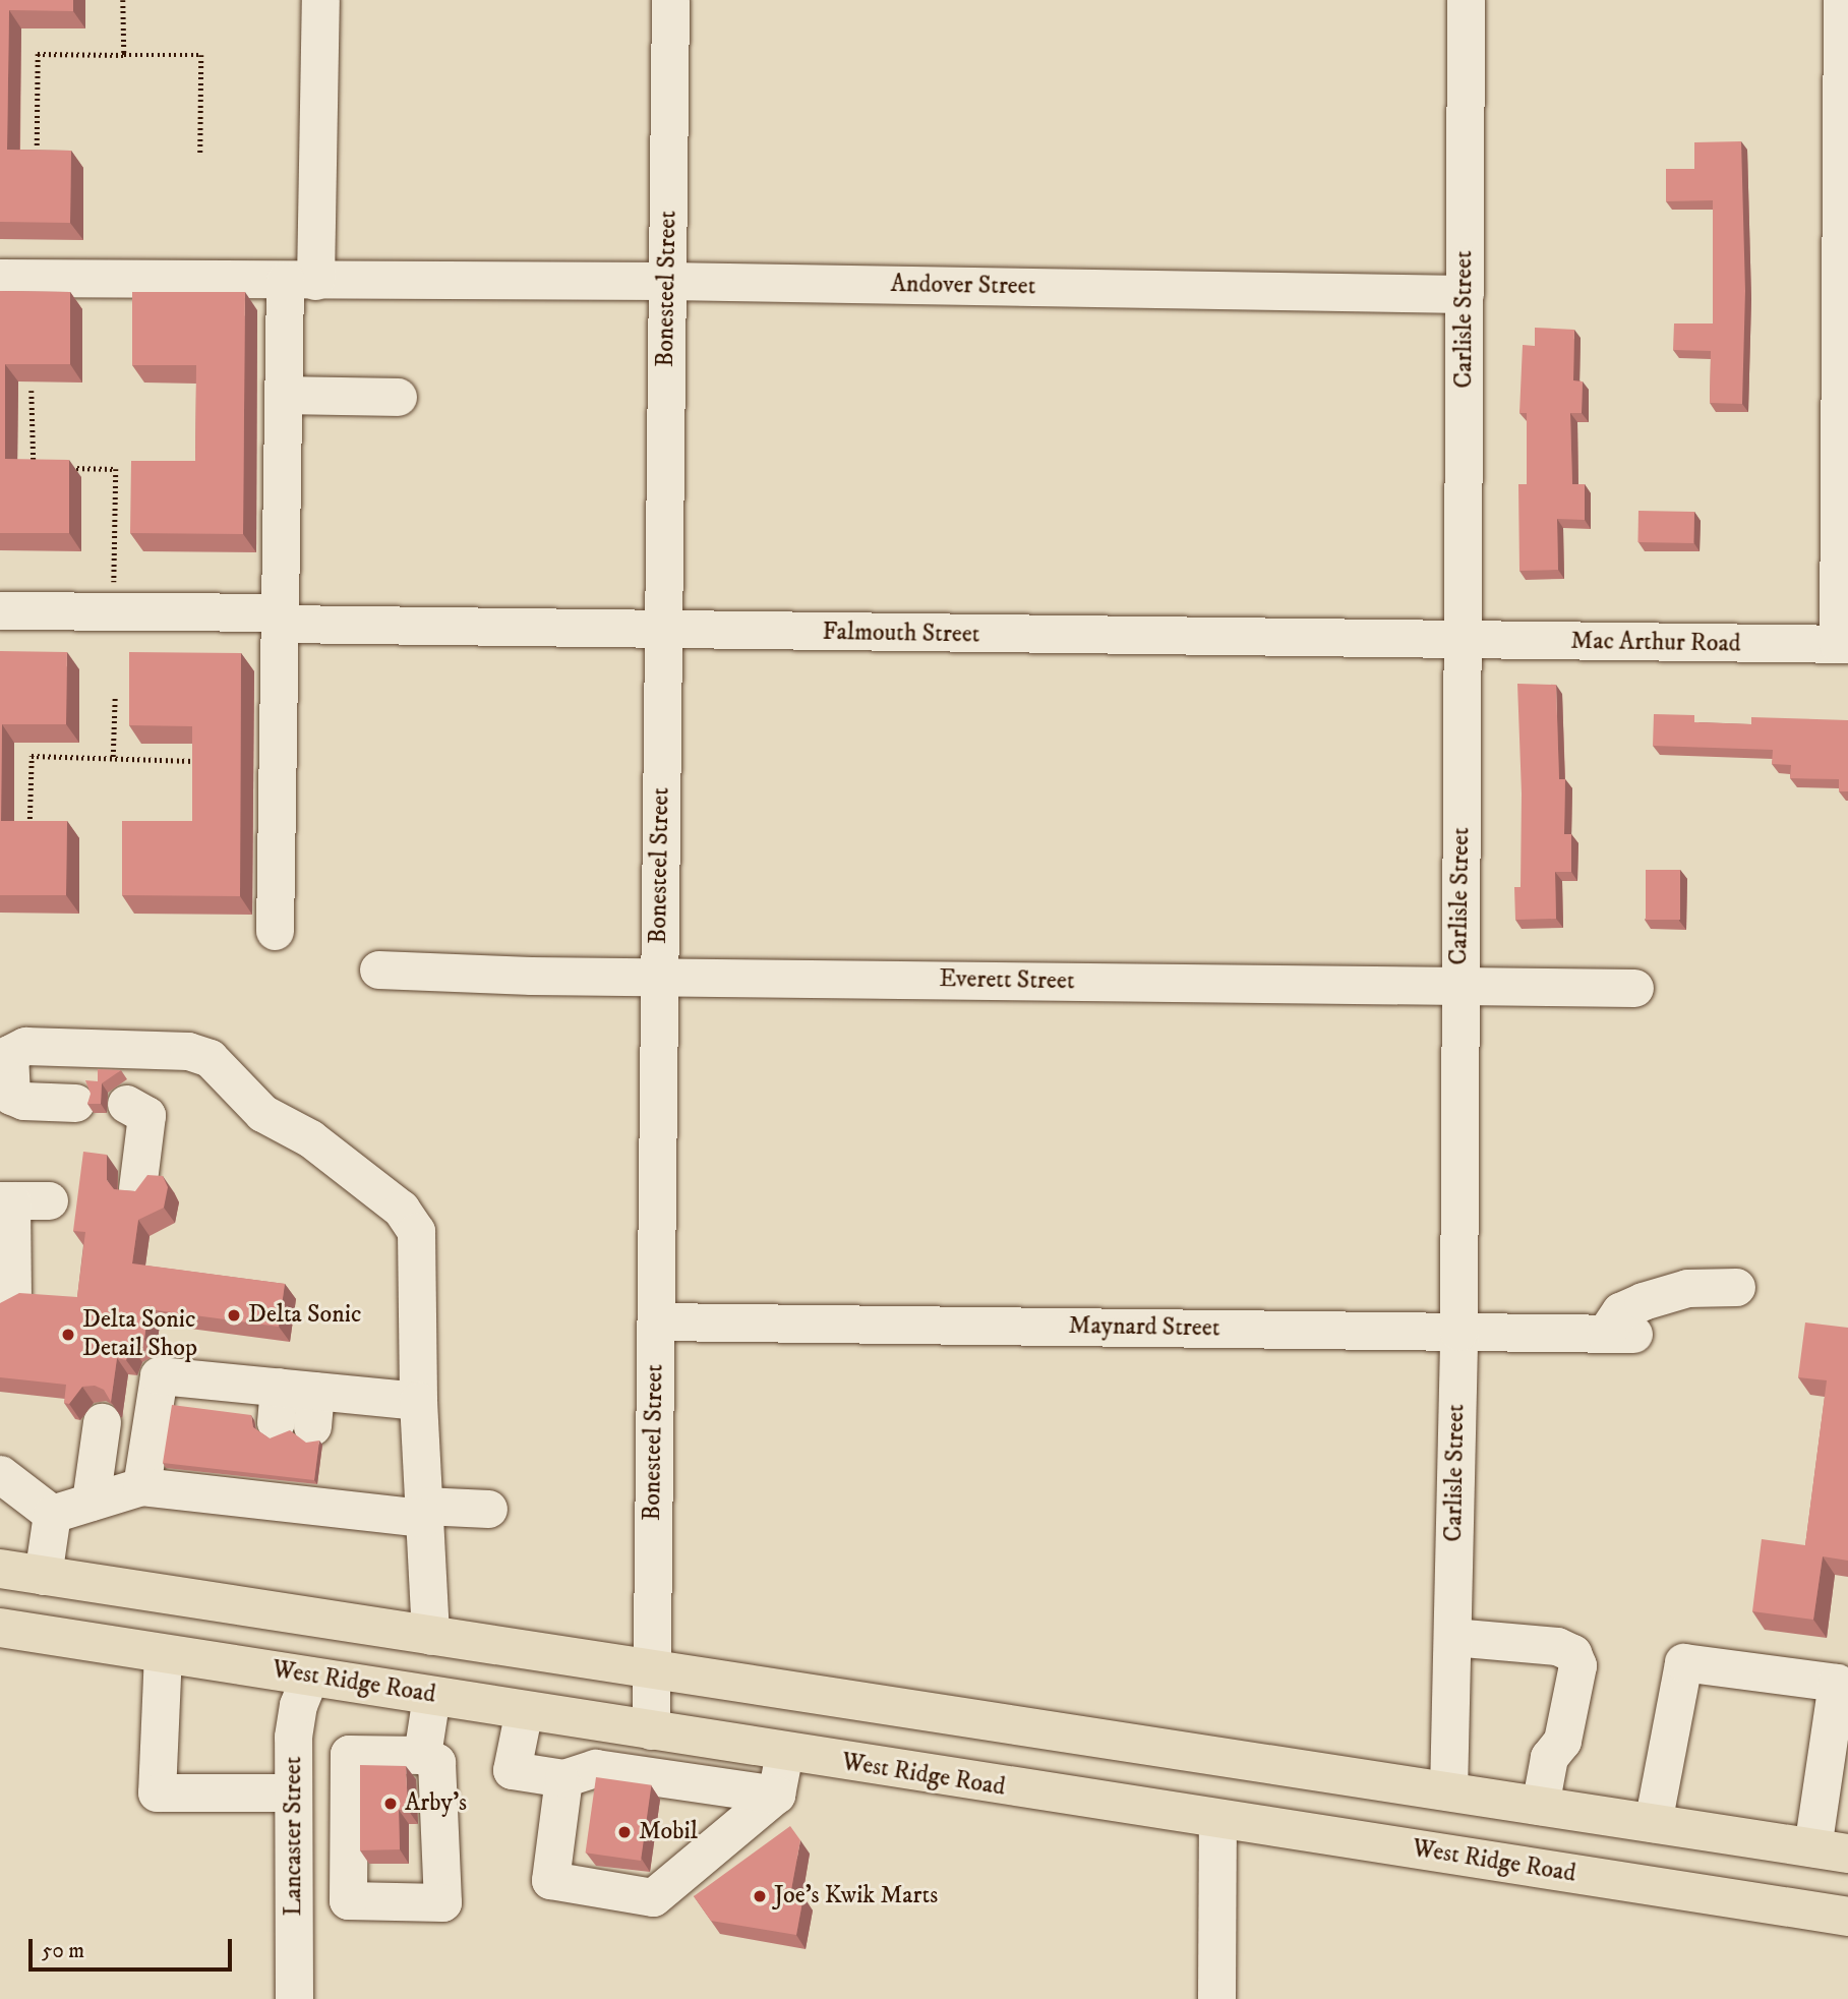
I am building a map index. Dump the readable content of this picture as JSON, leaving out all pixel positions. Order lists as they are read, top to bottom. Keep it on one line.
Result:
{"streets":{"highway":["West Ridge Road"],"street":["Andover Street","Bonesteel Street","Carlisle Street","Falmouth Street","Mac Arthur Road","Everett Street","Maynard Street","Lancaster Street"]},"crossings":[["Andover Street","Bonesteel Street"],["Andover Street","Carlisle Street"],["Bonesteel Street","Falmouth Street"],["Bonesteel Street","Everett Street"],["Bonesteel Street","Maynard Street"],["Bonesteel Street","West Ridge Road"],["Carlisle Street","Falmouth Street"],["Carlisle Street","Mac Arthur Road"],["Carlisle Street","Everett Street"],["Carlisle Street","Maynard Street"],["Falmouth Street","Mac Arthur Road"],["West Ridge Road","Lancaster Street"]],"places":["Delta Sonic","Delta Sonic Detail Shop","Arby's","Mobil","Joe's Kwik Marts"],"scale_bar":"50 m"}
